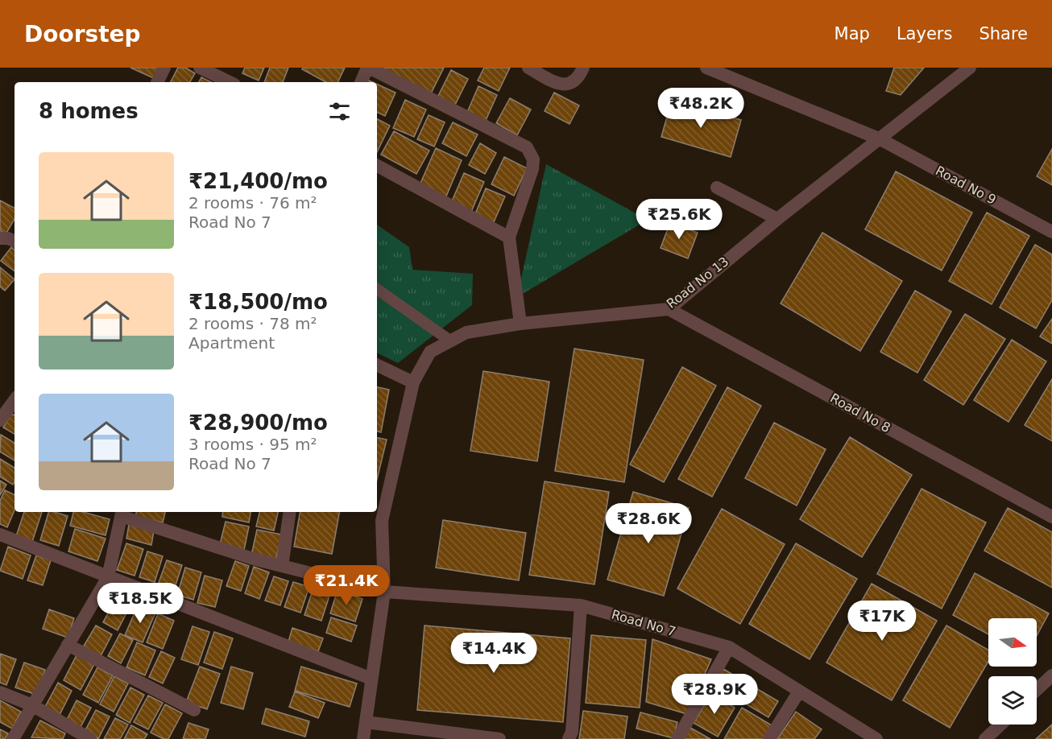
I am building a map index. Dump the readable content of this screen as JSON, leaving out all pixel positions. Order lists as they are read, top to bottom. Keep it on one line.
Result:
{"streets":{"street":["Road No 9","Road No 13","Road No 8","Road No 7"]},"crossings":[["Road No 9","Road No 13"],["Road No 13","Road No 8"],["Road No 13","Road No 7"]],"north":"right","page":{"header":"Doorstep","nav":["Map","Layers","Share"],"heading":"8 homes","price":["₹48.2K","₹25.6K","₹28.6K","₹21.4K","₹18.5K","₹17K","₹14.4K","₹28.9K"],"list":[{"name":"₹21,400/mo","note":"2 rooms · 76 m² · Road No 7"},{"name":"₹18,500/mo","note":"2 rooms · 78 m² · Apartment"},{"name":"₹28,900/mo","note":"3 rooms · 95 m² · Road No 7"}]}}
